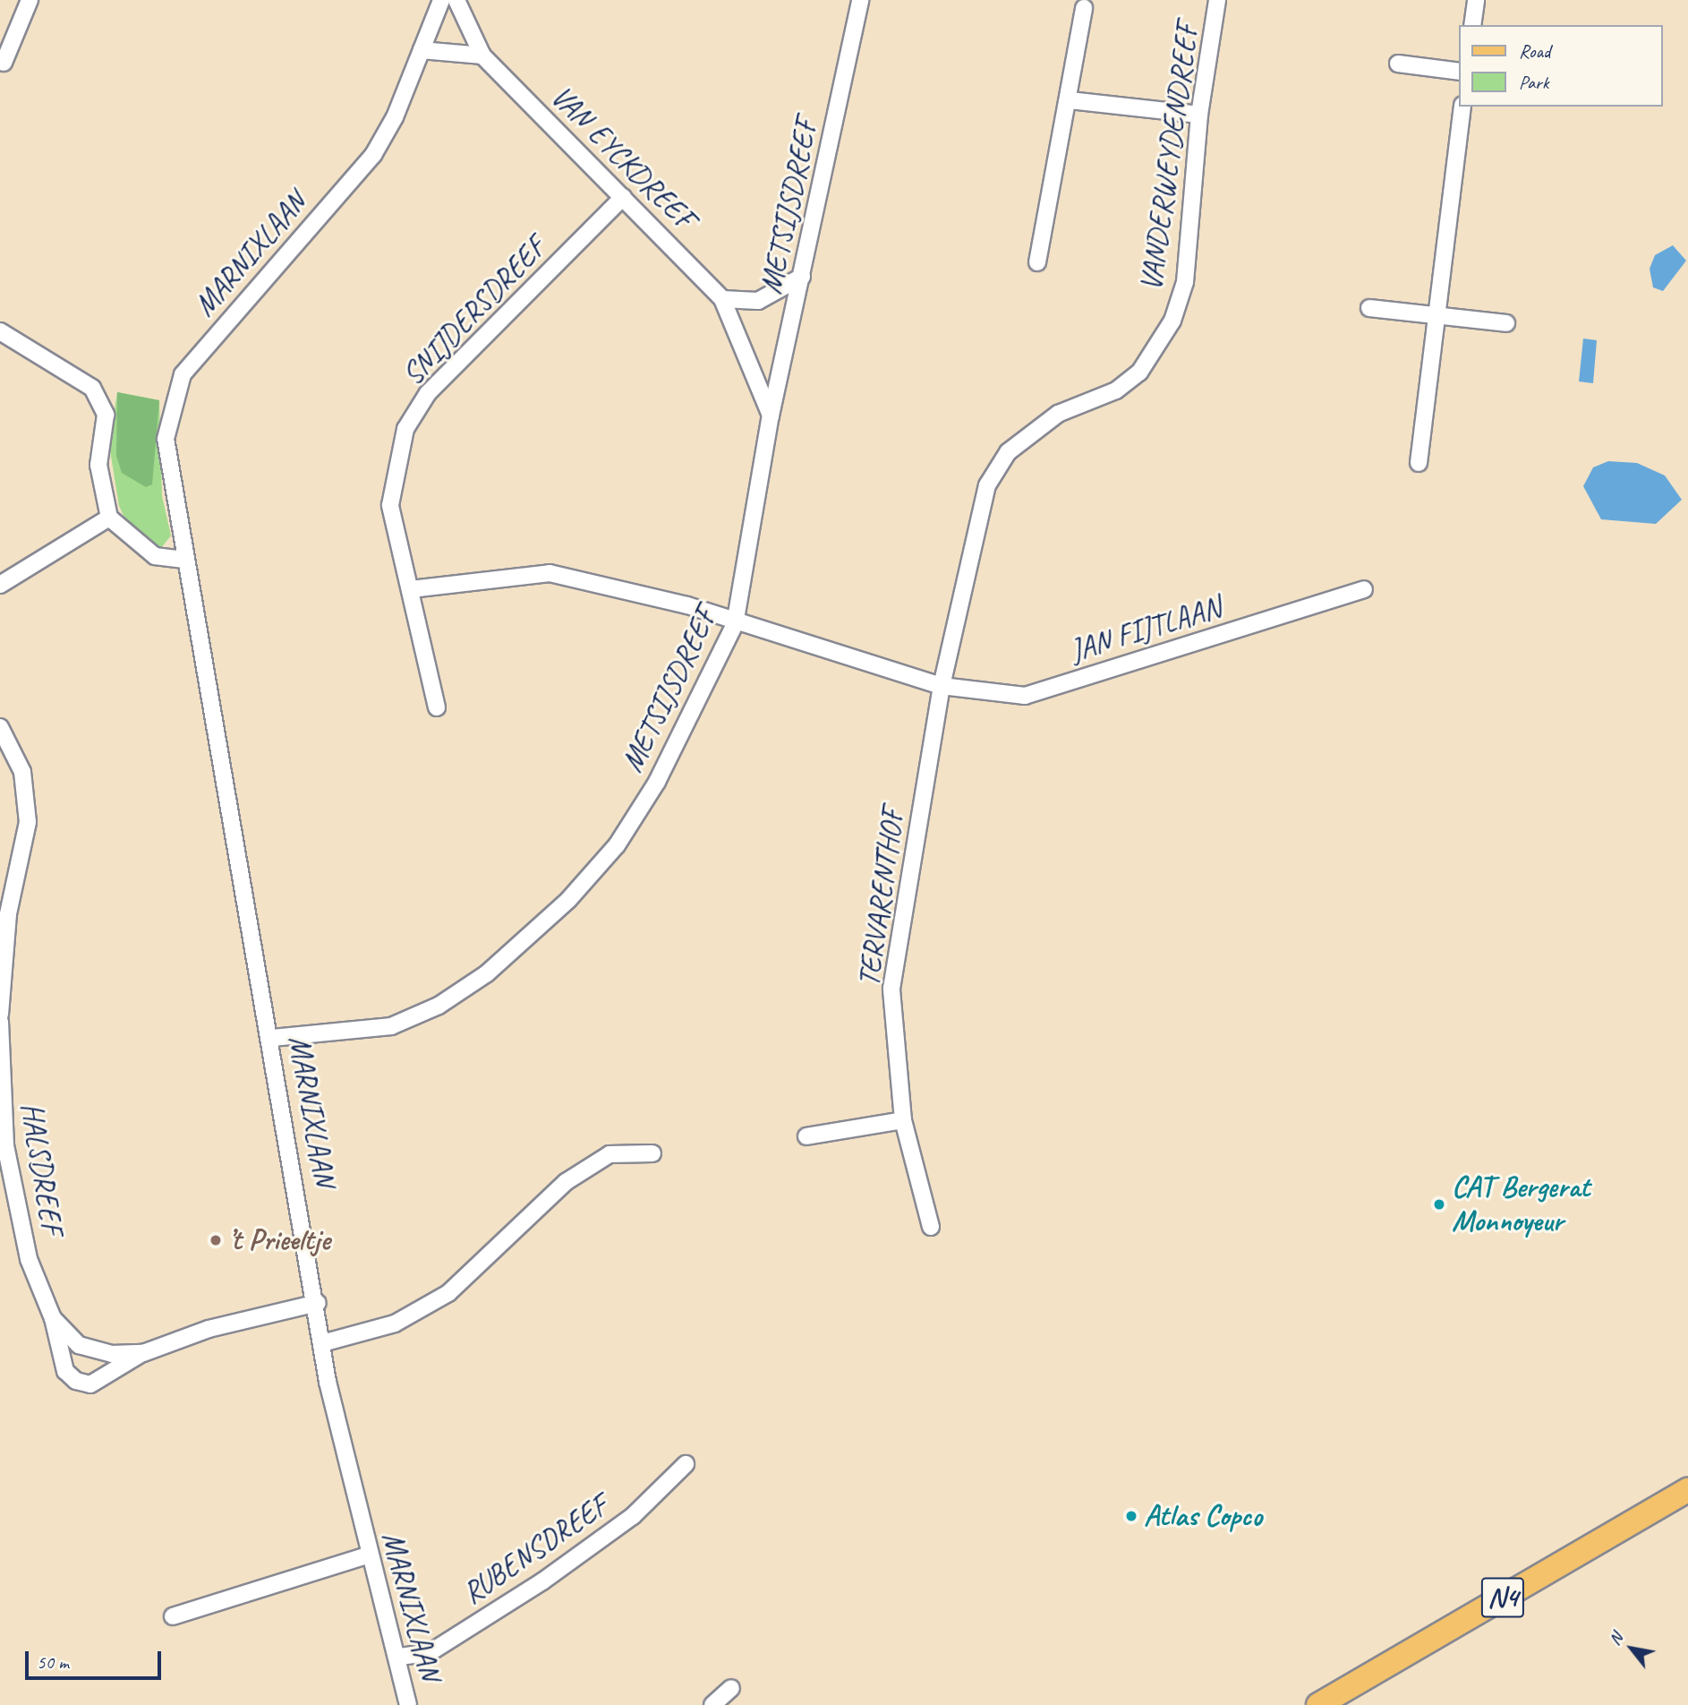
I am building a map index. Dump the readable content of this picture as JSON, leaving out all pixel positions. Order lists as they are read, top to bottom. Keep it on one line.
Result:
{"streets":{"main road":["N4"],"street":["VAN EYCKDREEF","VANDERWEYDENDREEF","METSIJSDREEF","MARNIXLAAN","SNIJDERSDREEF","JAN FIJTLAAN","TERVARENTHOF","HALSDREEF","RUBENSDREEF"]},"crossings":[["VAN EYCKDREEF","METSIJSDREEF"],["VAN EYCKDREEF","SNIJDERSDREEF"],["VANDERWEYDENDREEF","JAN FIJTLAAN"],["VANDERWEYDENDREEF","TERVARENTHOF"],["METSIJSDREEF","MARNIXLAAN"],["MARNIXLAAN","HALSDREEF"],["MARNIXLAAN","RUBENSDREEF"],["JAN FIJTLAAN","TERVARENTHOF"]],"places":["CAT Bergerat Monnoyeur","’t Prieeltje","Atlas Copco"],"legend":["Road","Park"],"scale_bar":"50 m","north":"top left"}
